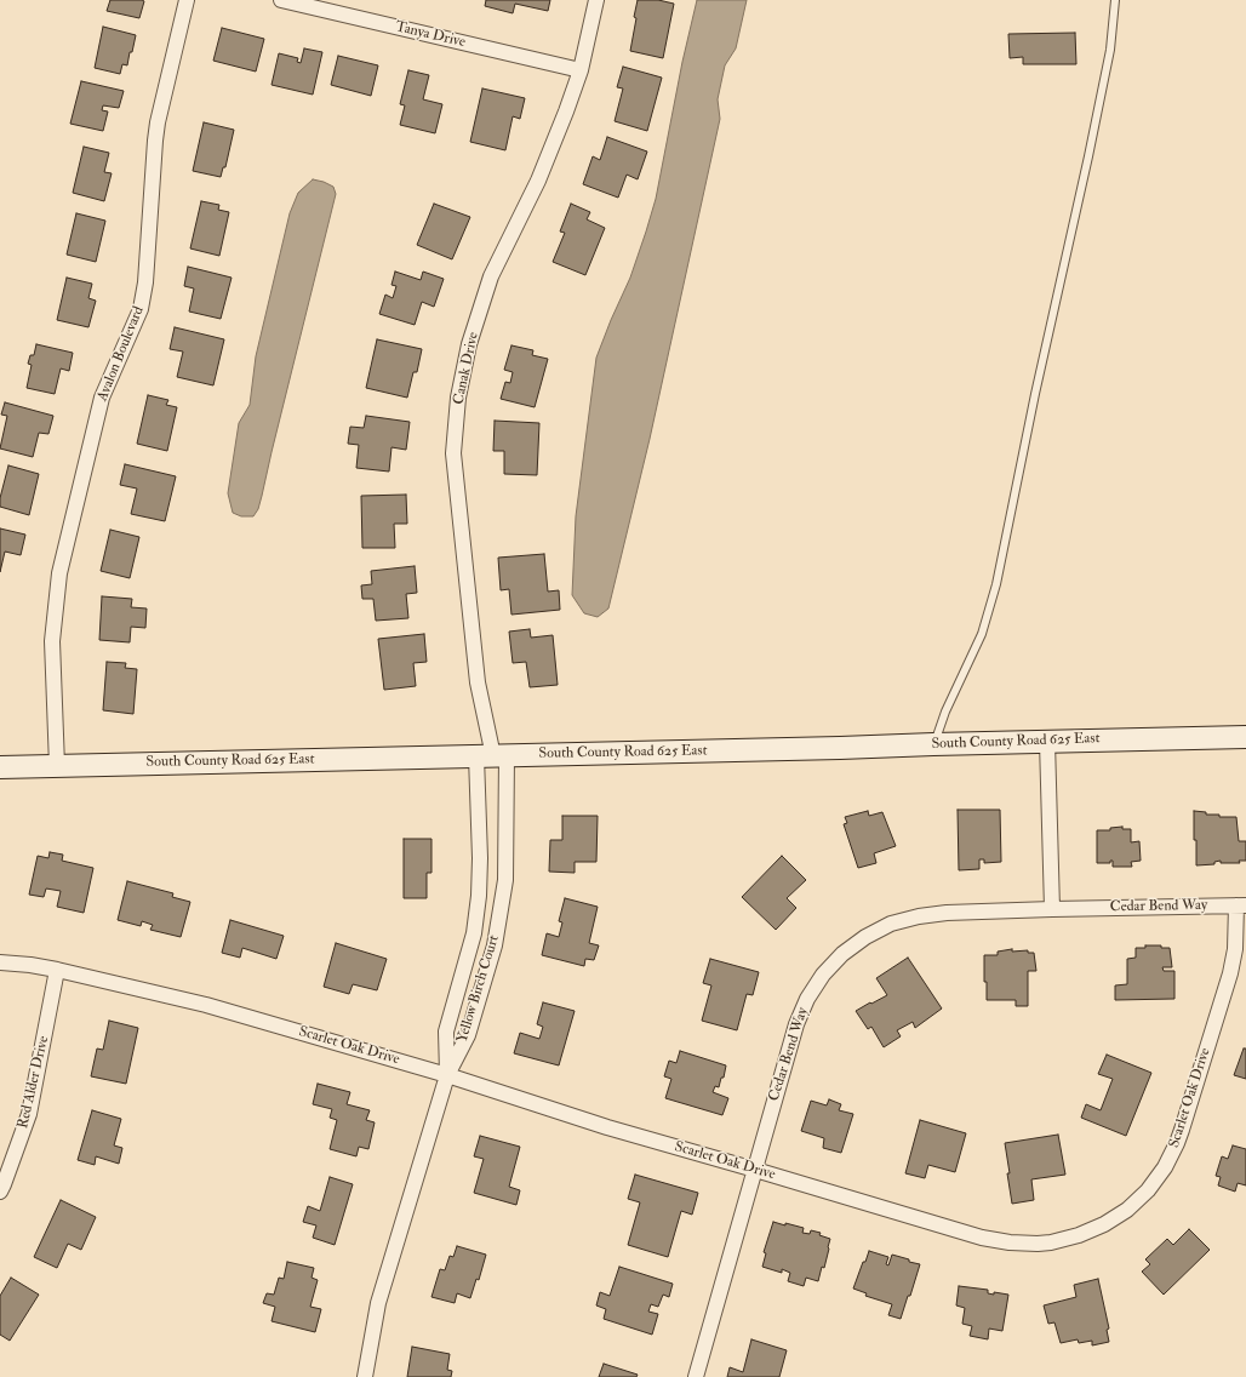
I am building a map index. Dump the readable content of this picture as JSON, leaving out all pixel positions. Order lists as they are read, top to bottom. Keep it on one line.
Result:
{"streets":{"street":["Tanya Drive","Avalon Boulevard","Canak Drive","South County Road 625 East","Cedar Bend Way","Yellow Birch Court","Scarlet Oak Drive","Red Alder Drive"]},"crossings":[["Tanya Drive","Canak Drive"],["Avalon Boulevard","South County Road 625 East"],["Canak Drive","South County Road 625 East"],["Canak Drive","Yellow Birch Court"],["South County Road 625 East","Yellow Birch Court"],["Cedar Bend Way","Scarlet Oak Drive"],["Yellow Birch Court","Scarlet Oak Drive"],["Scarlet Oak Drive","Red Alder Drive"]]}
